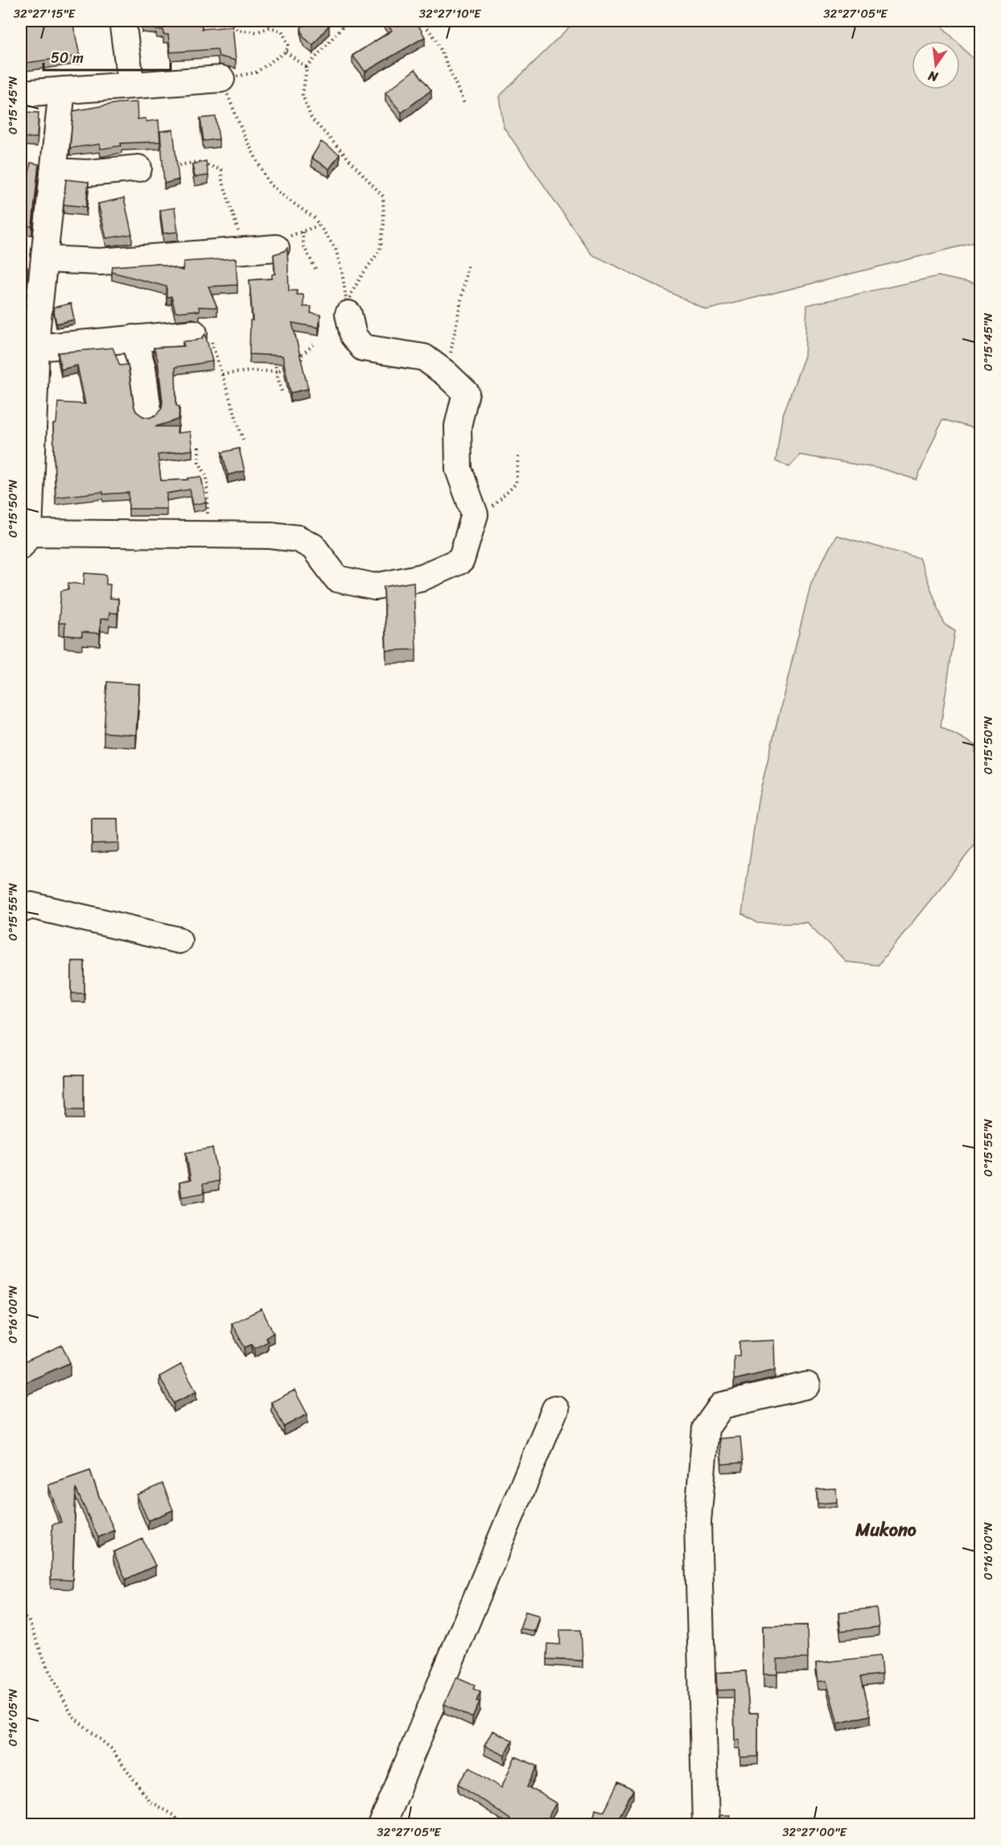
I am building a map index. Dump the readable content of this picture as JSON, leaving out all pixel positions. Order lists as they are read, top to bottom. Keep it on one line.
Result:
{"districts":["Mukono"],"scale_bar":"50 m","north":"bottom","coordinates":["32°27'15\"E","32°27'10\"E","32°27'05\"E","0°15'45\"N","0°15'50\"N","0°15'55\"N","0°16'00\"N","0°16'05\"N","32°27'00\"E"]}
